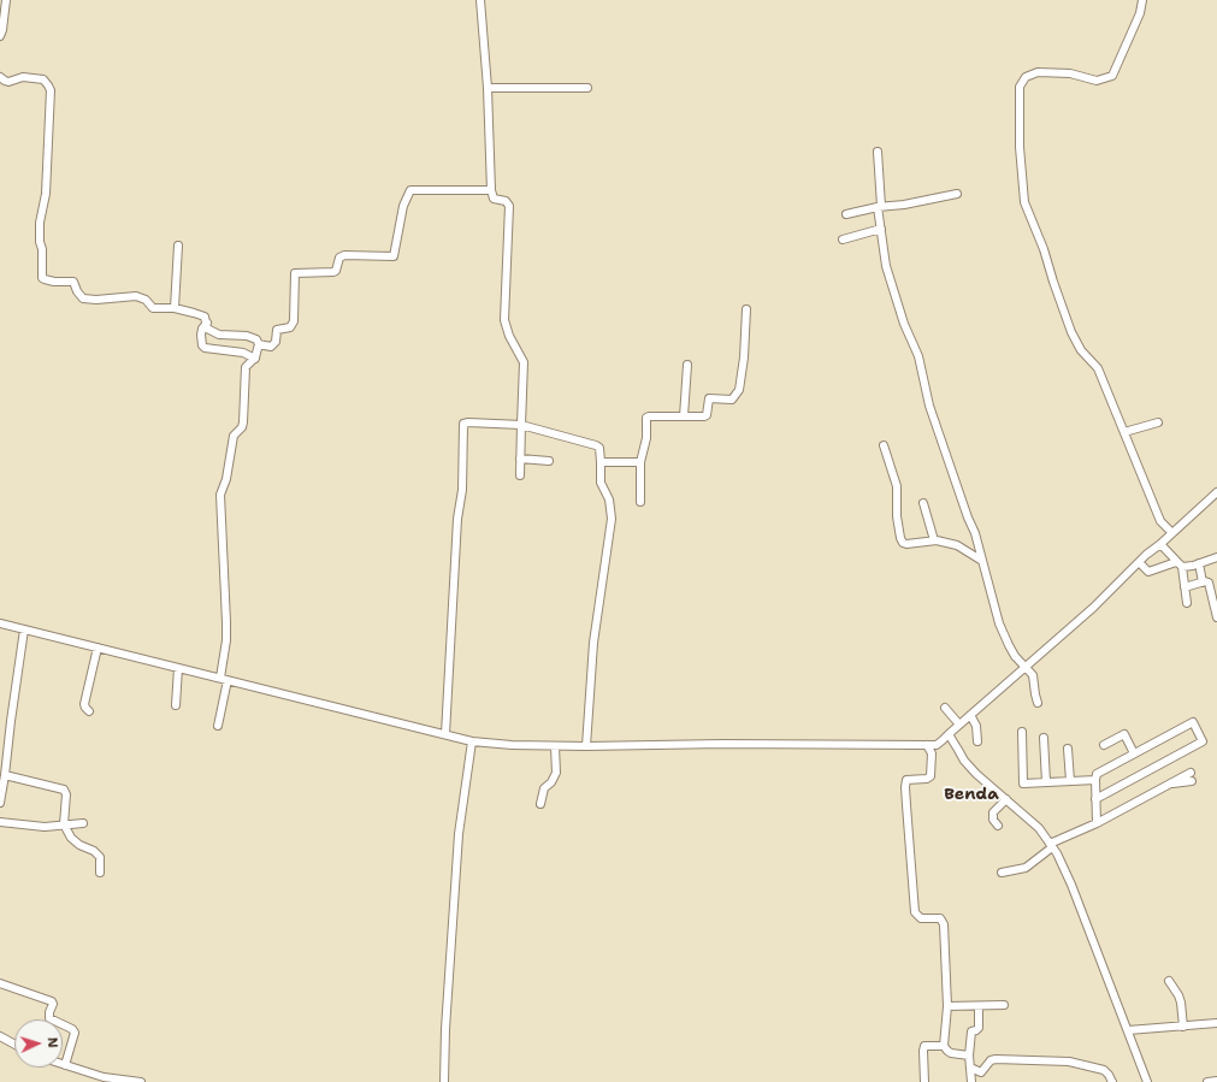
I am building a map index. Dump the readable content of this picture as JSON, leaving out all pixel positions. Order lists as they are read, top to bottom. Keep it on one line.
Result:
{"districts":["Benda"],"north":"right"}
